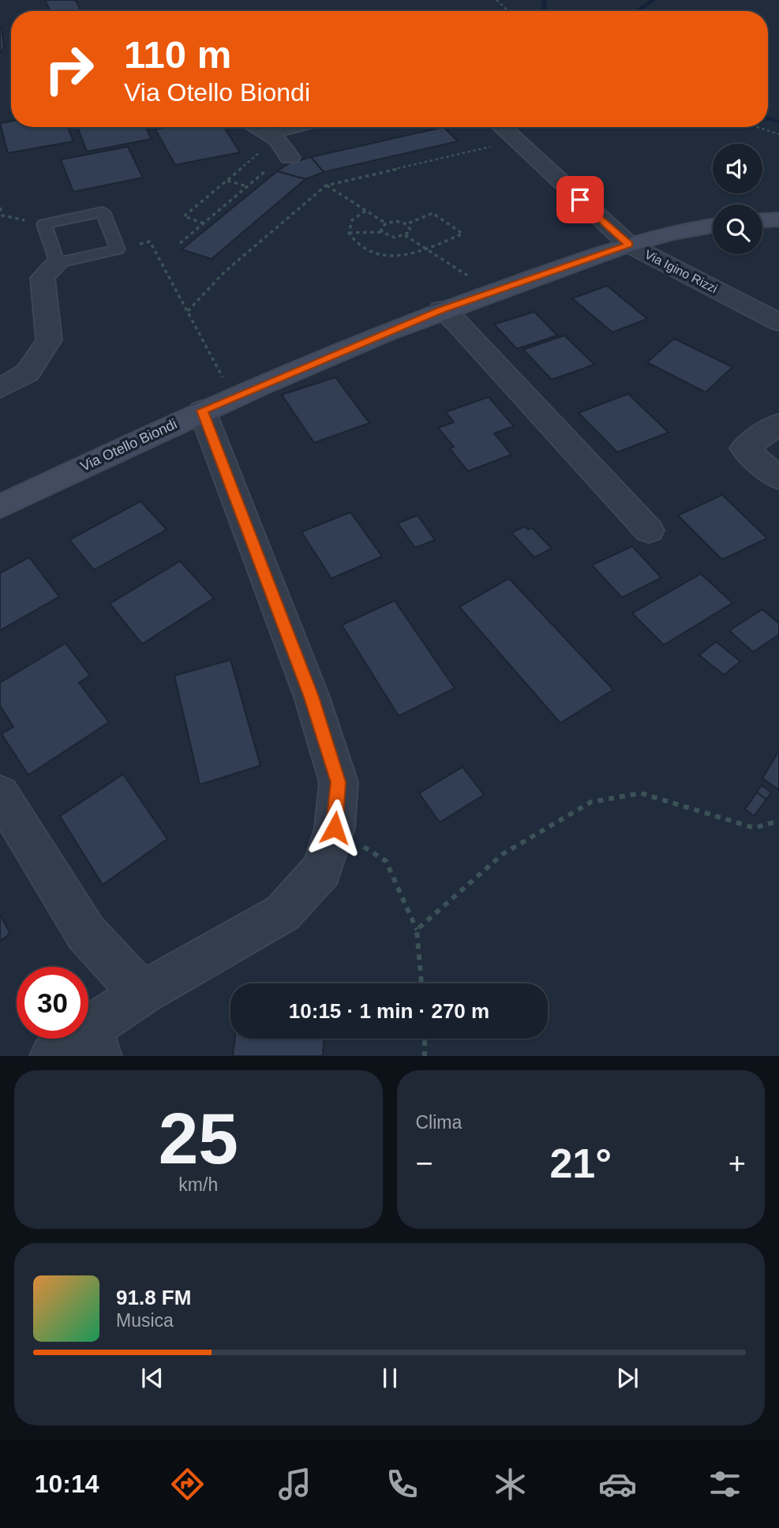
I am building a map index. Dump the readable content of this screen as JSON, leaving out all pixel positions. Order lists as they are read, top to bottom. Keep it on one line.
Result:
{"streets":{"street":["Via Igino Rizzi","Via Otello Biondi"]},"crossings":[["Via Igino Rizzi","Via Otello Biondi"]],"page":{"turn":["110 m","Via Otello Biondi"],"limit":"30","trip":"10:15 · 1 min · 270 m","tile":[["25","km/h"],"Clima"],"heat":["−","21°","+"],"song":["91.8 FM","Musica"],"tabs":"10:14"}}
